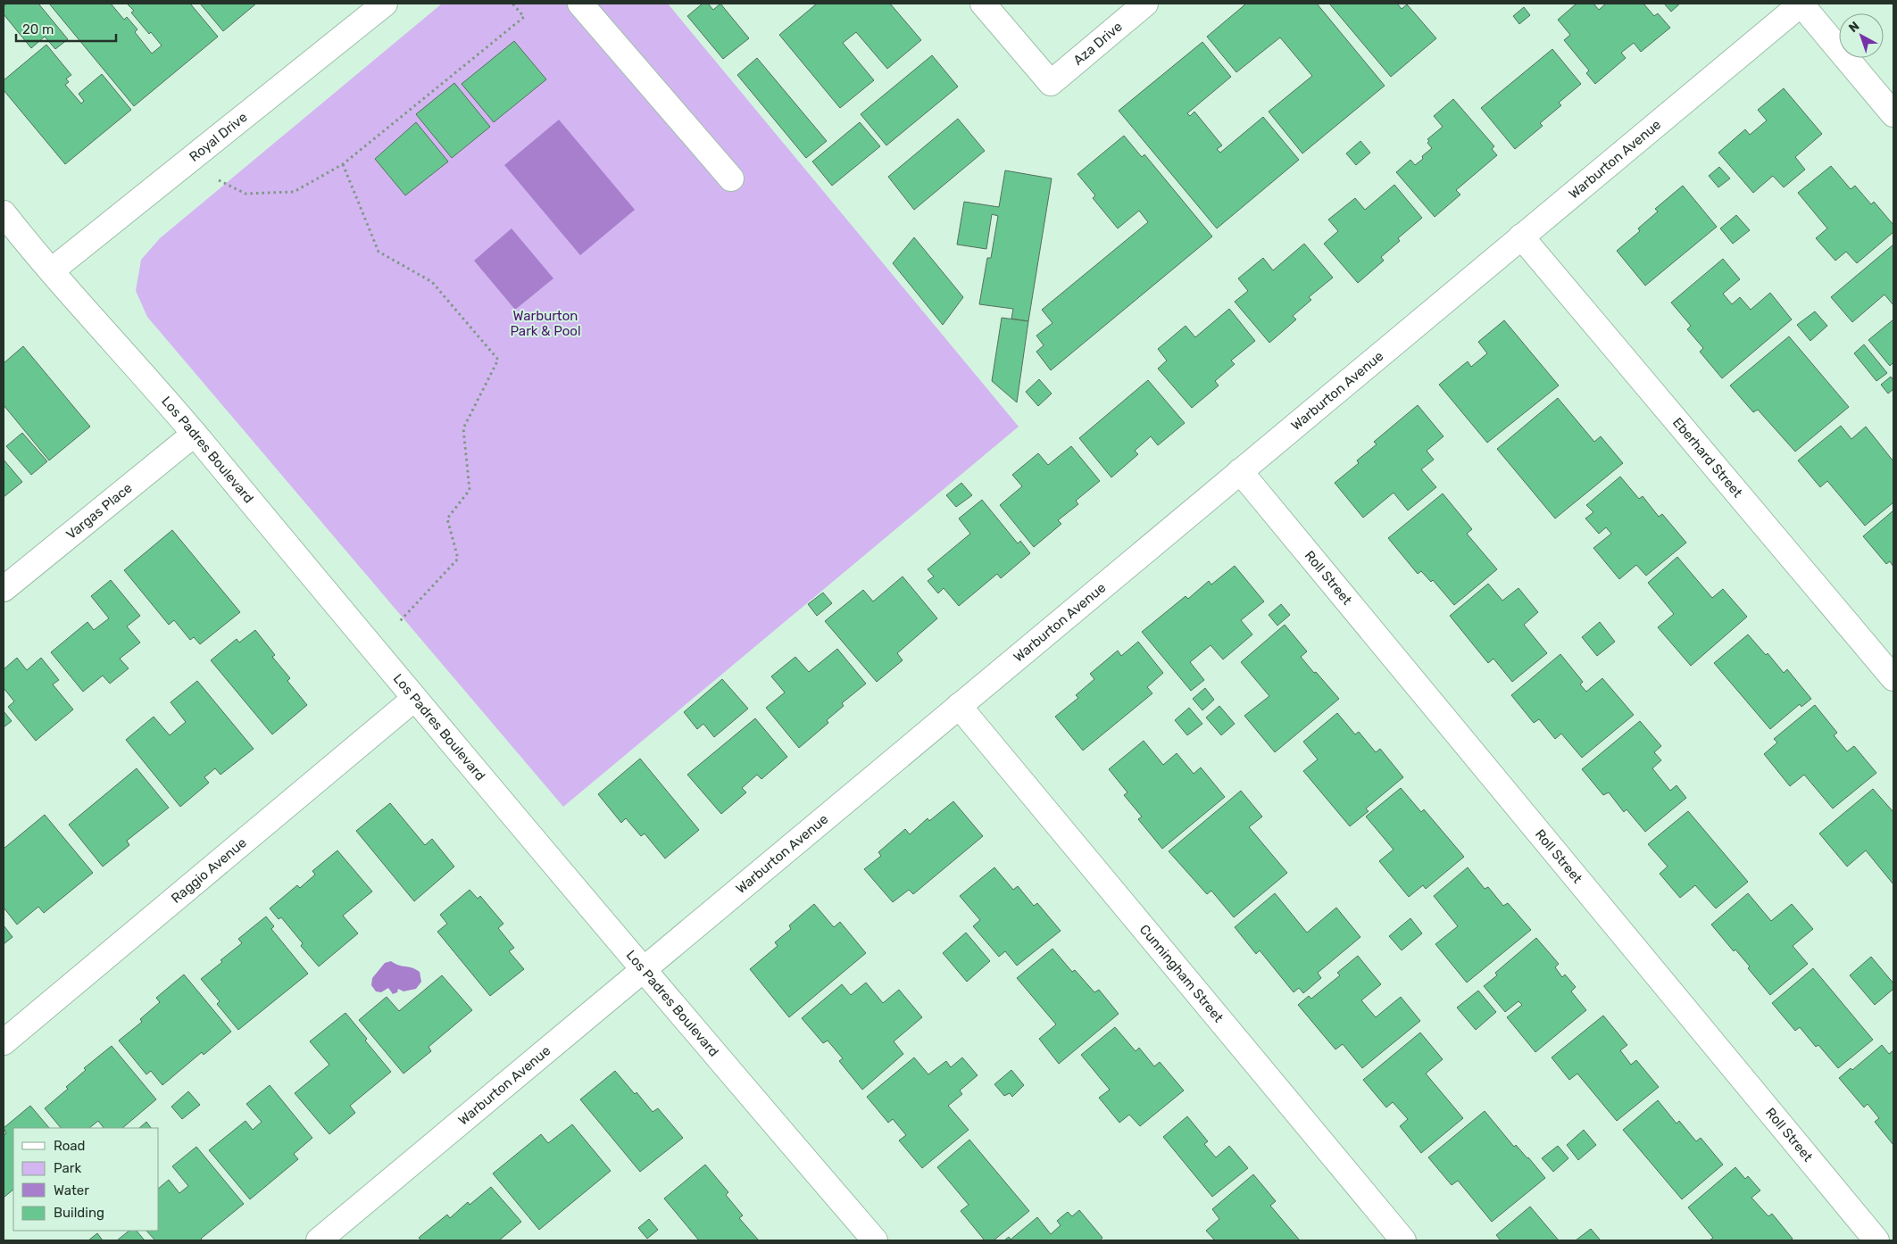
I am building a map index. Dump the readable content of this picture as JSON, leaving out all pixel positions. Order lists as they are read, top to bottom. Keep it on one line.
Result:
{"streets":{"street":["Aza Drive","Royal Drive","Warburton Avenue","Los Padres Boulevard","Eberhard Street","Vargas Place","Roll Street","Raggio Avenue","Cunningham Street"]},"crossings":[["Royal Drive","Los Padres Boulevard"],["Warburton Avenue","Los Padres Boulevard"],["Warburton Avenue","Eberhard Street"],["Warburton Avenue","Roll Street"],["Warburton Avenue","Cunningham Street"],["Los Padres Boulevard","Vargas Place"],["Los Padres Boulevard","Raggio Avenue"]],"parks":["Warburton Park & Pool"],"legend":["Road","Park","Water","Building"],"scale_bar":"20 m","north":"top left"}
